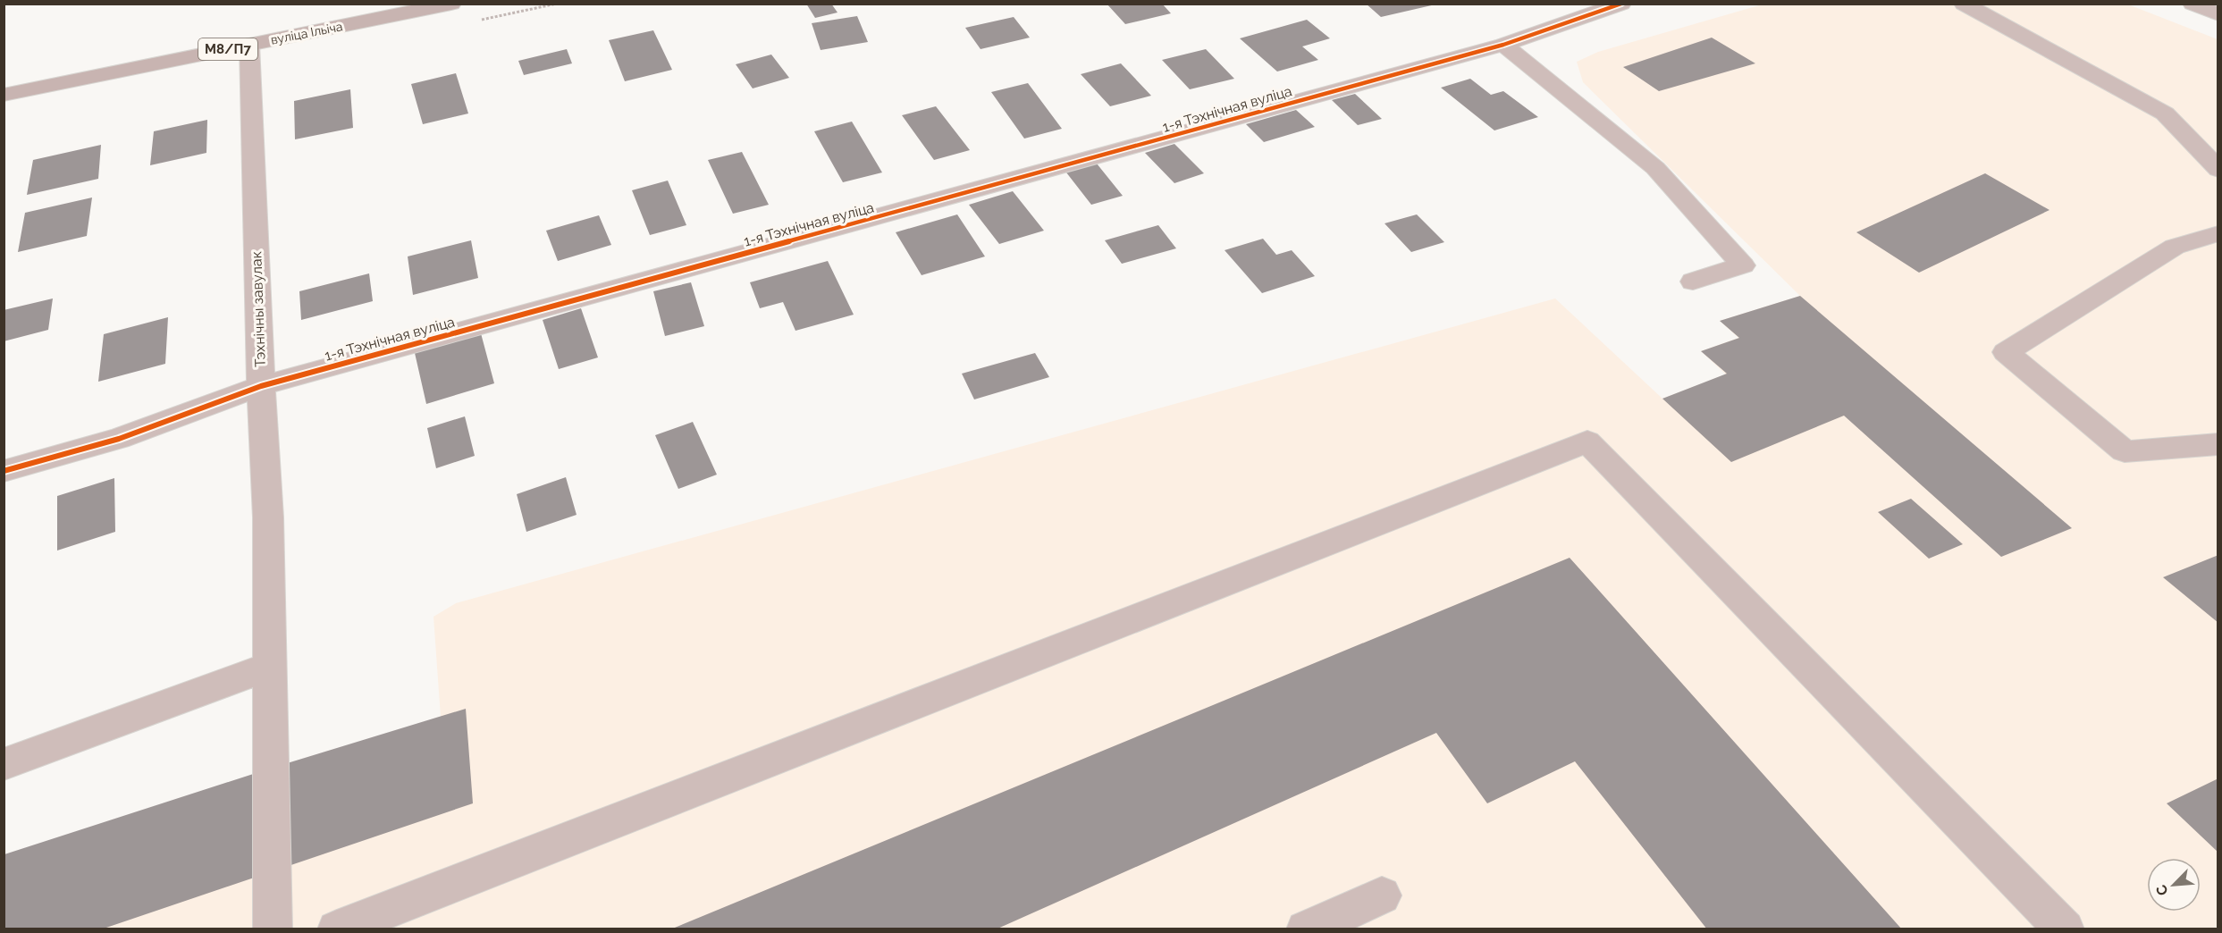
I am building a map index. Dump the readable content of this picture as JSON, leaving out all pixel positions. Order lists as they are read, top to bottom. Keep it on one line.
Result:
{"streets":{"main road":["вуліца Ільіча","М8/П7"],"street":["1-я Тэхнічная вуліца","Тэхнічны завулак"]},"crossings":[["вуліца Ільіча","Тэхнічны завулак"],["1-я Тэхнічная вуліца","Тэхнічны завулак"]],"north":"bottom left"}
